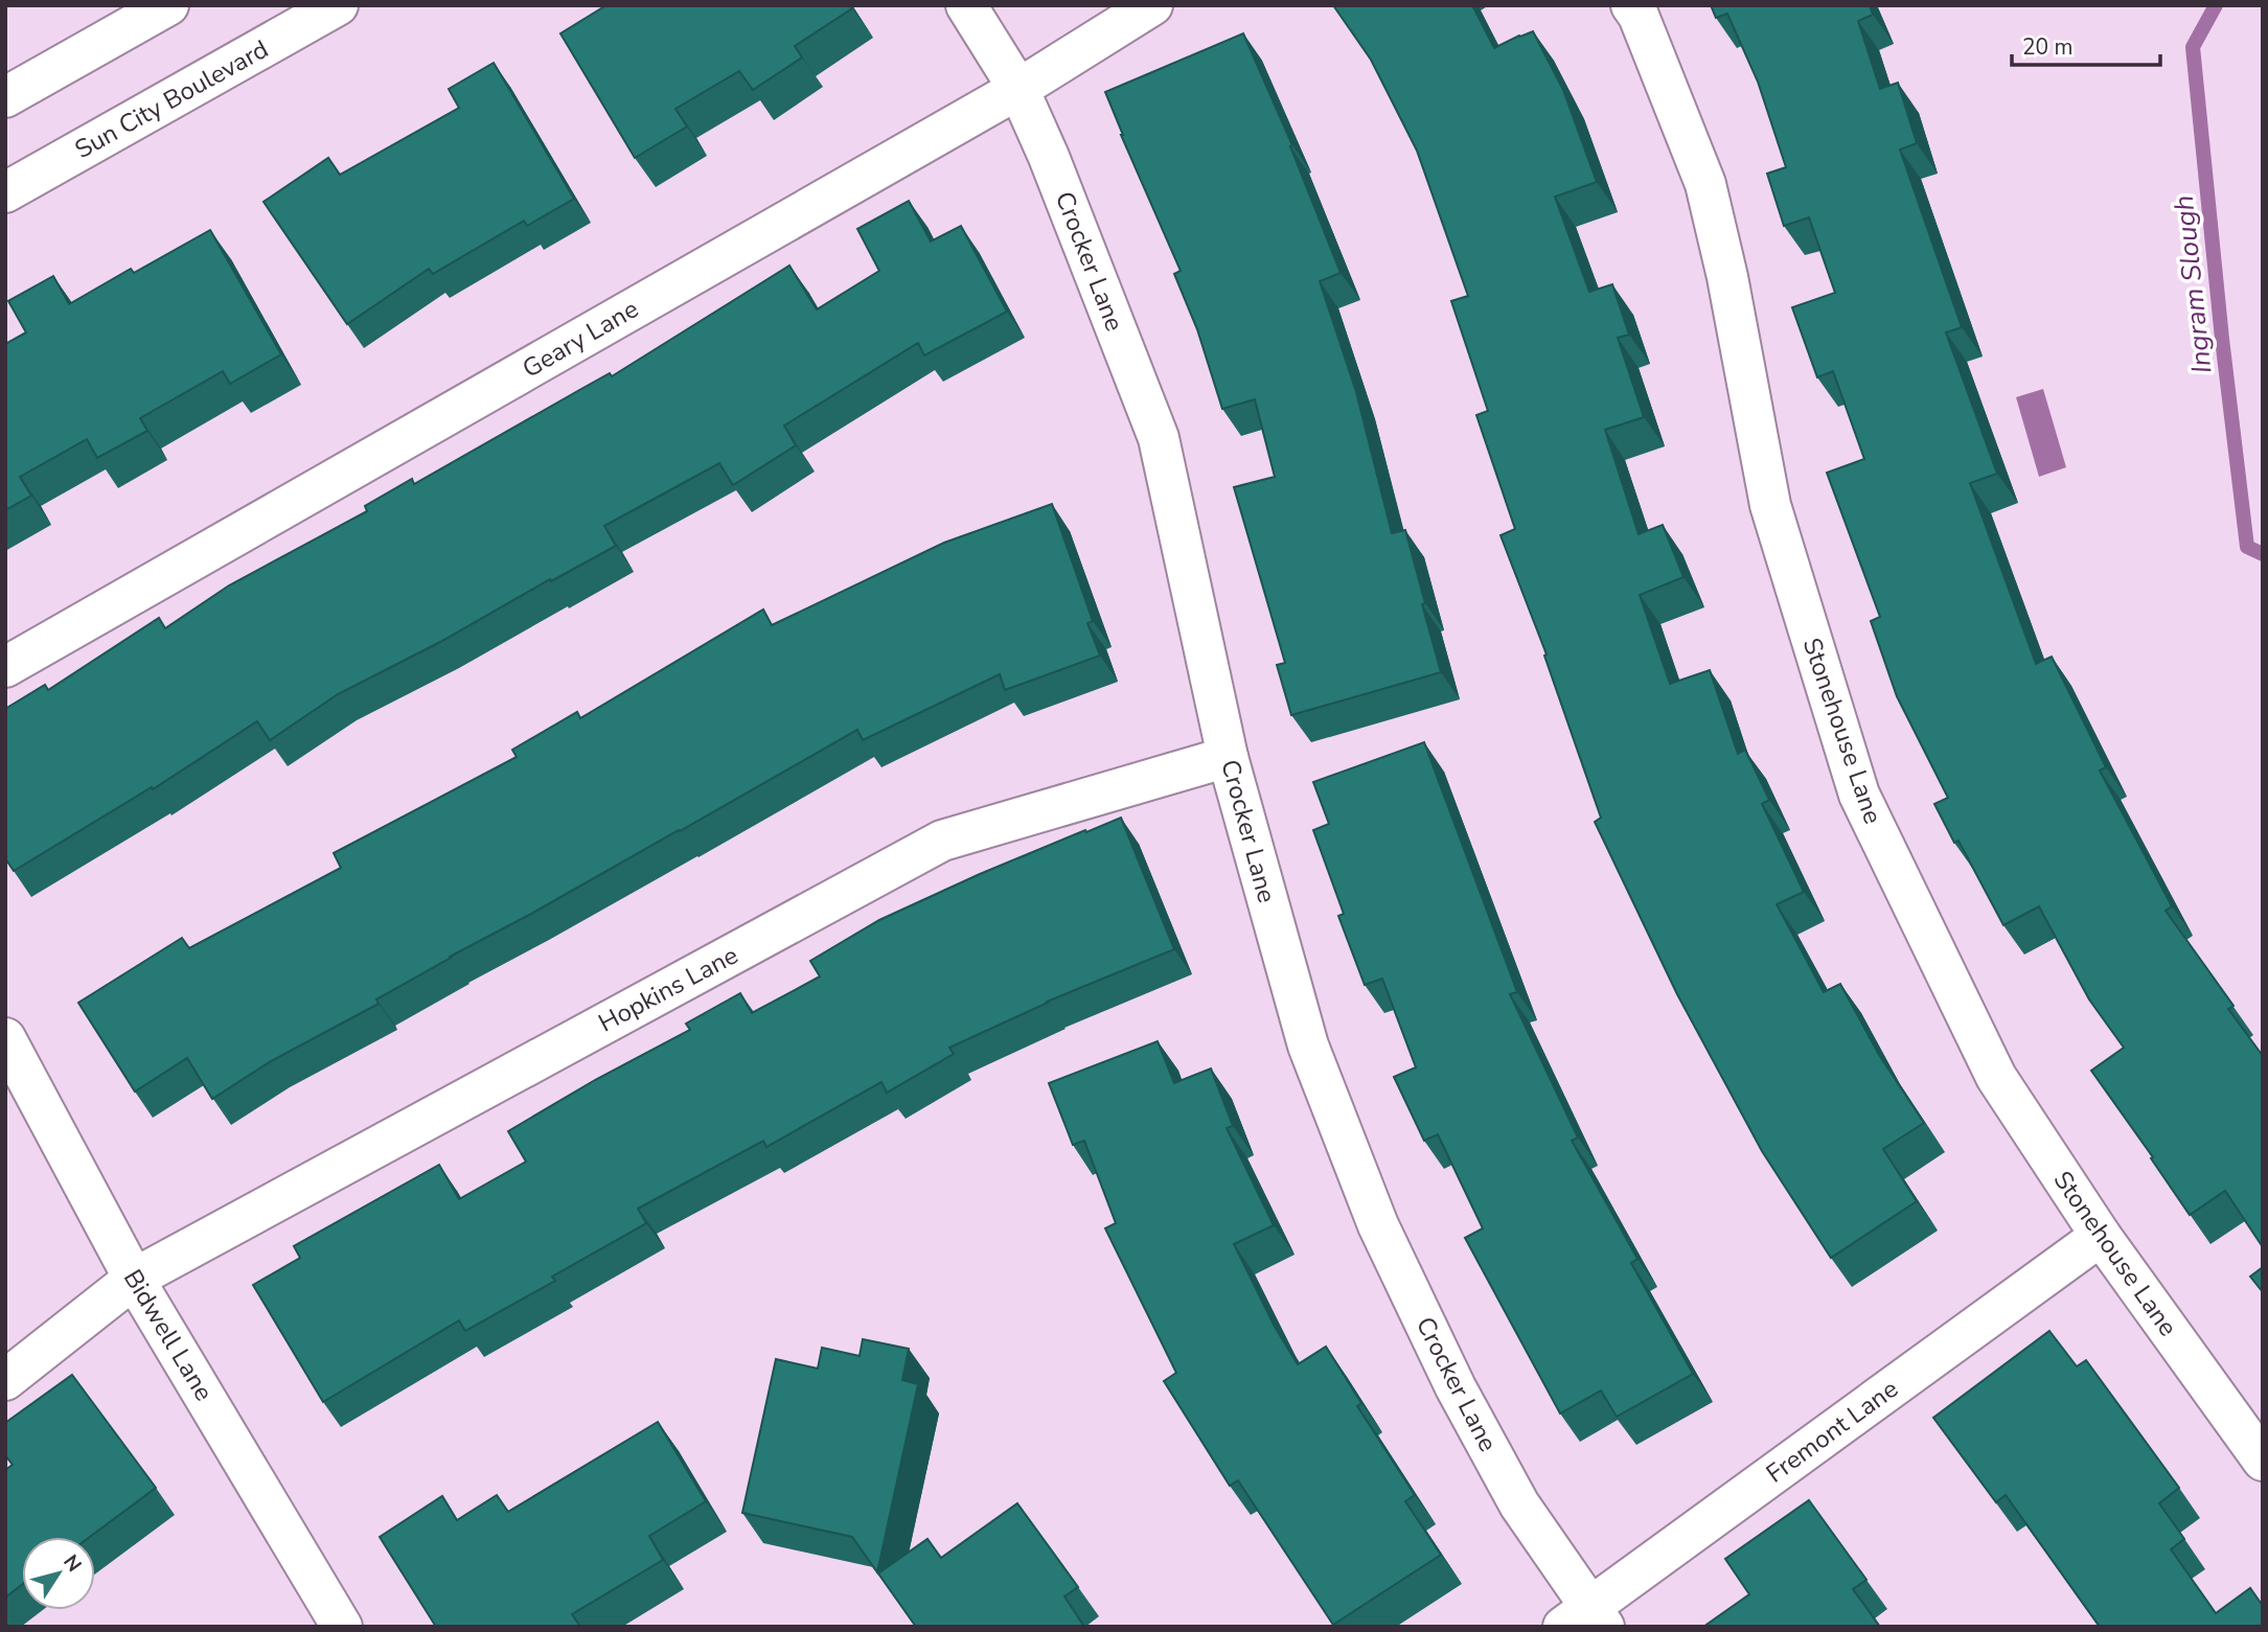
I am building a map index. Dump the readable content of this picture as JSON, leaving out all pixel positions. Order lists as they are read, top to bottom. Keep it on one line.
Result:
{"streets":{"street":["Sun City Boulevard","Crocker Lane","Geary Lane","Stonehouse Lane","Hopkins Lane","Bidwell Lane","Fremont Lane"]},"crossings":[["Crocker Lane","Geary Lane"],["Crocker Lane","Hopkins Lane"],["Crocker Lane","Fremont Lane"],["Stonehouse Lane","Fremont Lane"],["Hopkins Lane","Bidwell Lane"]],"water":["Ingram Slough"],"scale_bar":"20 m","north":"top right"}
